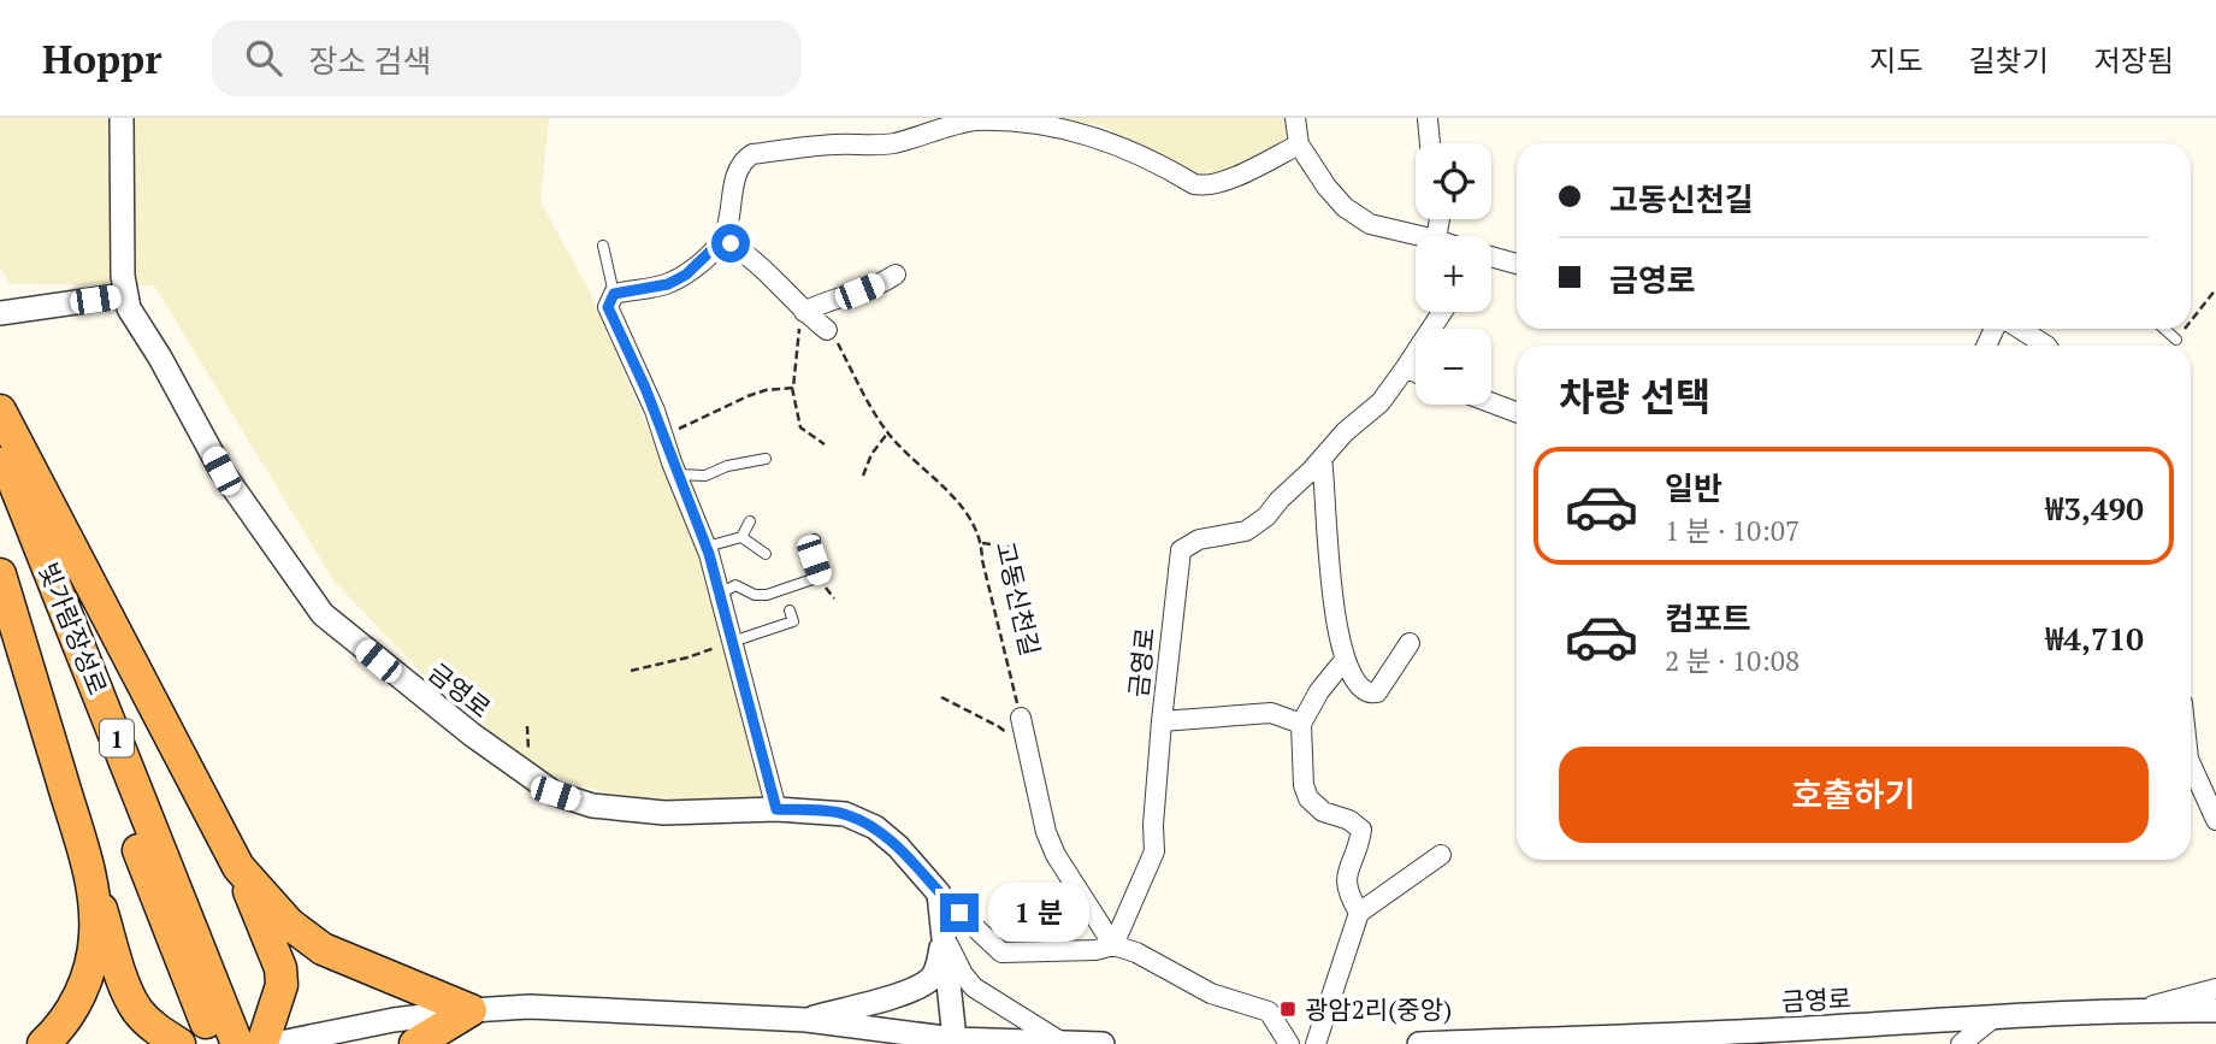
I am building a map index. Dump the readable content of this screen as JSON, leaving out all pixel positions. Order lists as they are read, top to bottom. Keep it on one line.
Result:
{"streets":{"highway":["빛가람장성로","1"],"street":["금영로"],"path":["고동신천길"]},"places":{"transit":["광암2리(중앙)"]},"page":{"header":"Hoppr","search":"장소 검색","nav":["지도","길찾기","저장됨"],"map_buttons":["+","−"],"banner":["고동신천길","금영로"],"heading":"차량 선택","list":[{"name":"일반","note":"1 분 · 10:07","value":"₩3,490"},{"name":"컴포트","note":"2 분 · 10:08","value":"₩4,710"}],"buttons":"호출하기","bubble":"1 분"}}
